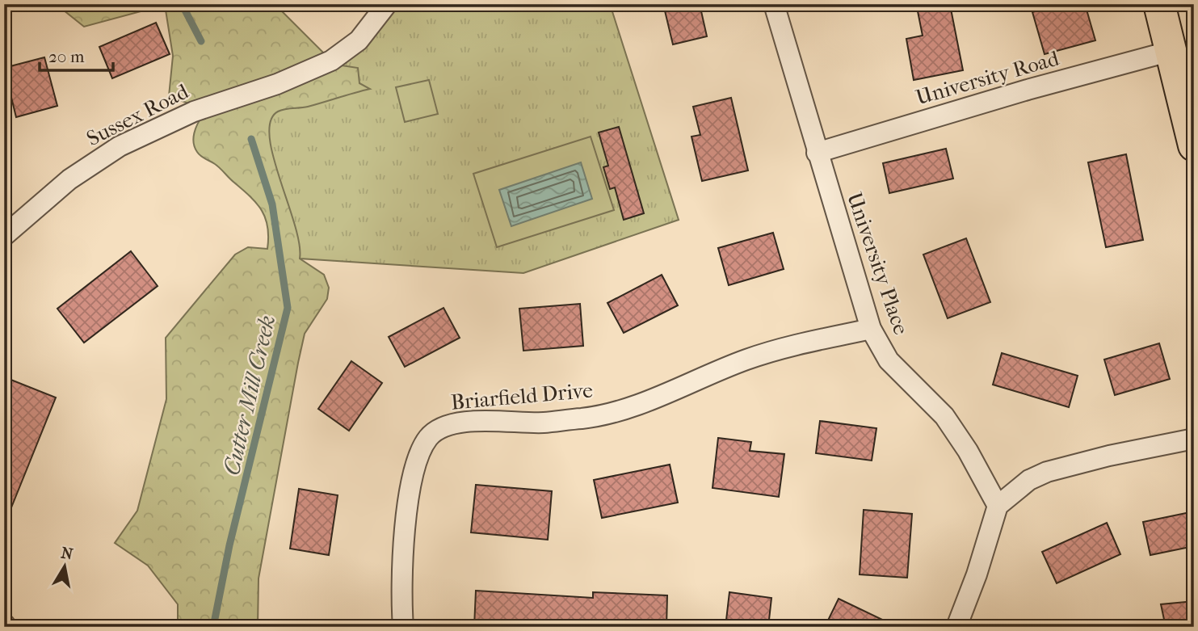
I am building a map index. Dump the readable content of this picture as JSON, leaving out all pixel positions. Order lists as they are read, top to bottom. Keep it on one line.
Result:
{"streets":{"street":["University Road","Sussex Road","University Place","Briarfield Drive"]},"crossings":[["University Road","University Place"],["University Place","Briarfield Drive"]],"water":["Cutter Mill Creek"],"scale_bar":"20 m","north":"top"}
